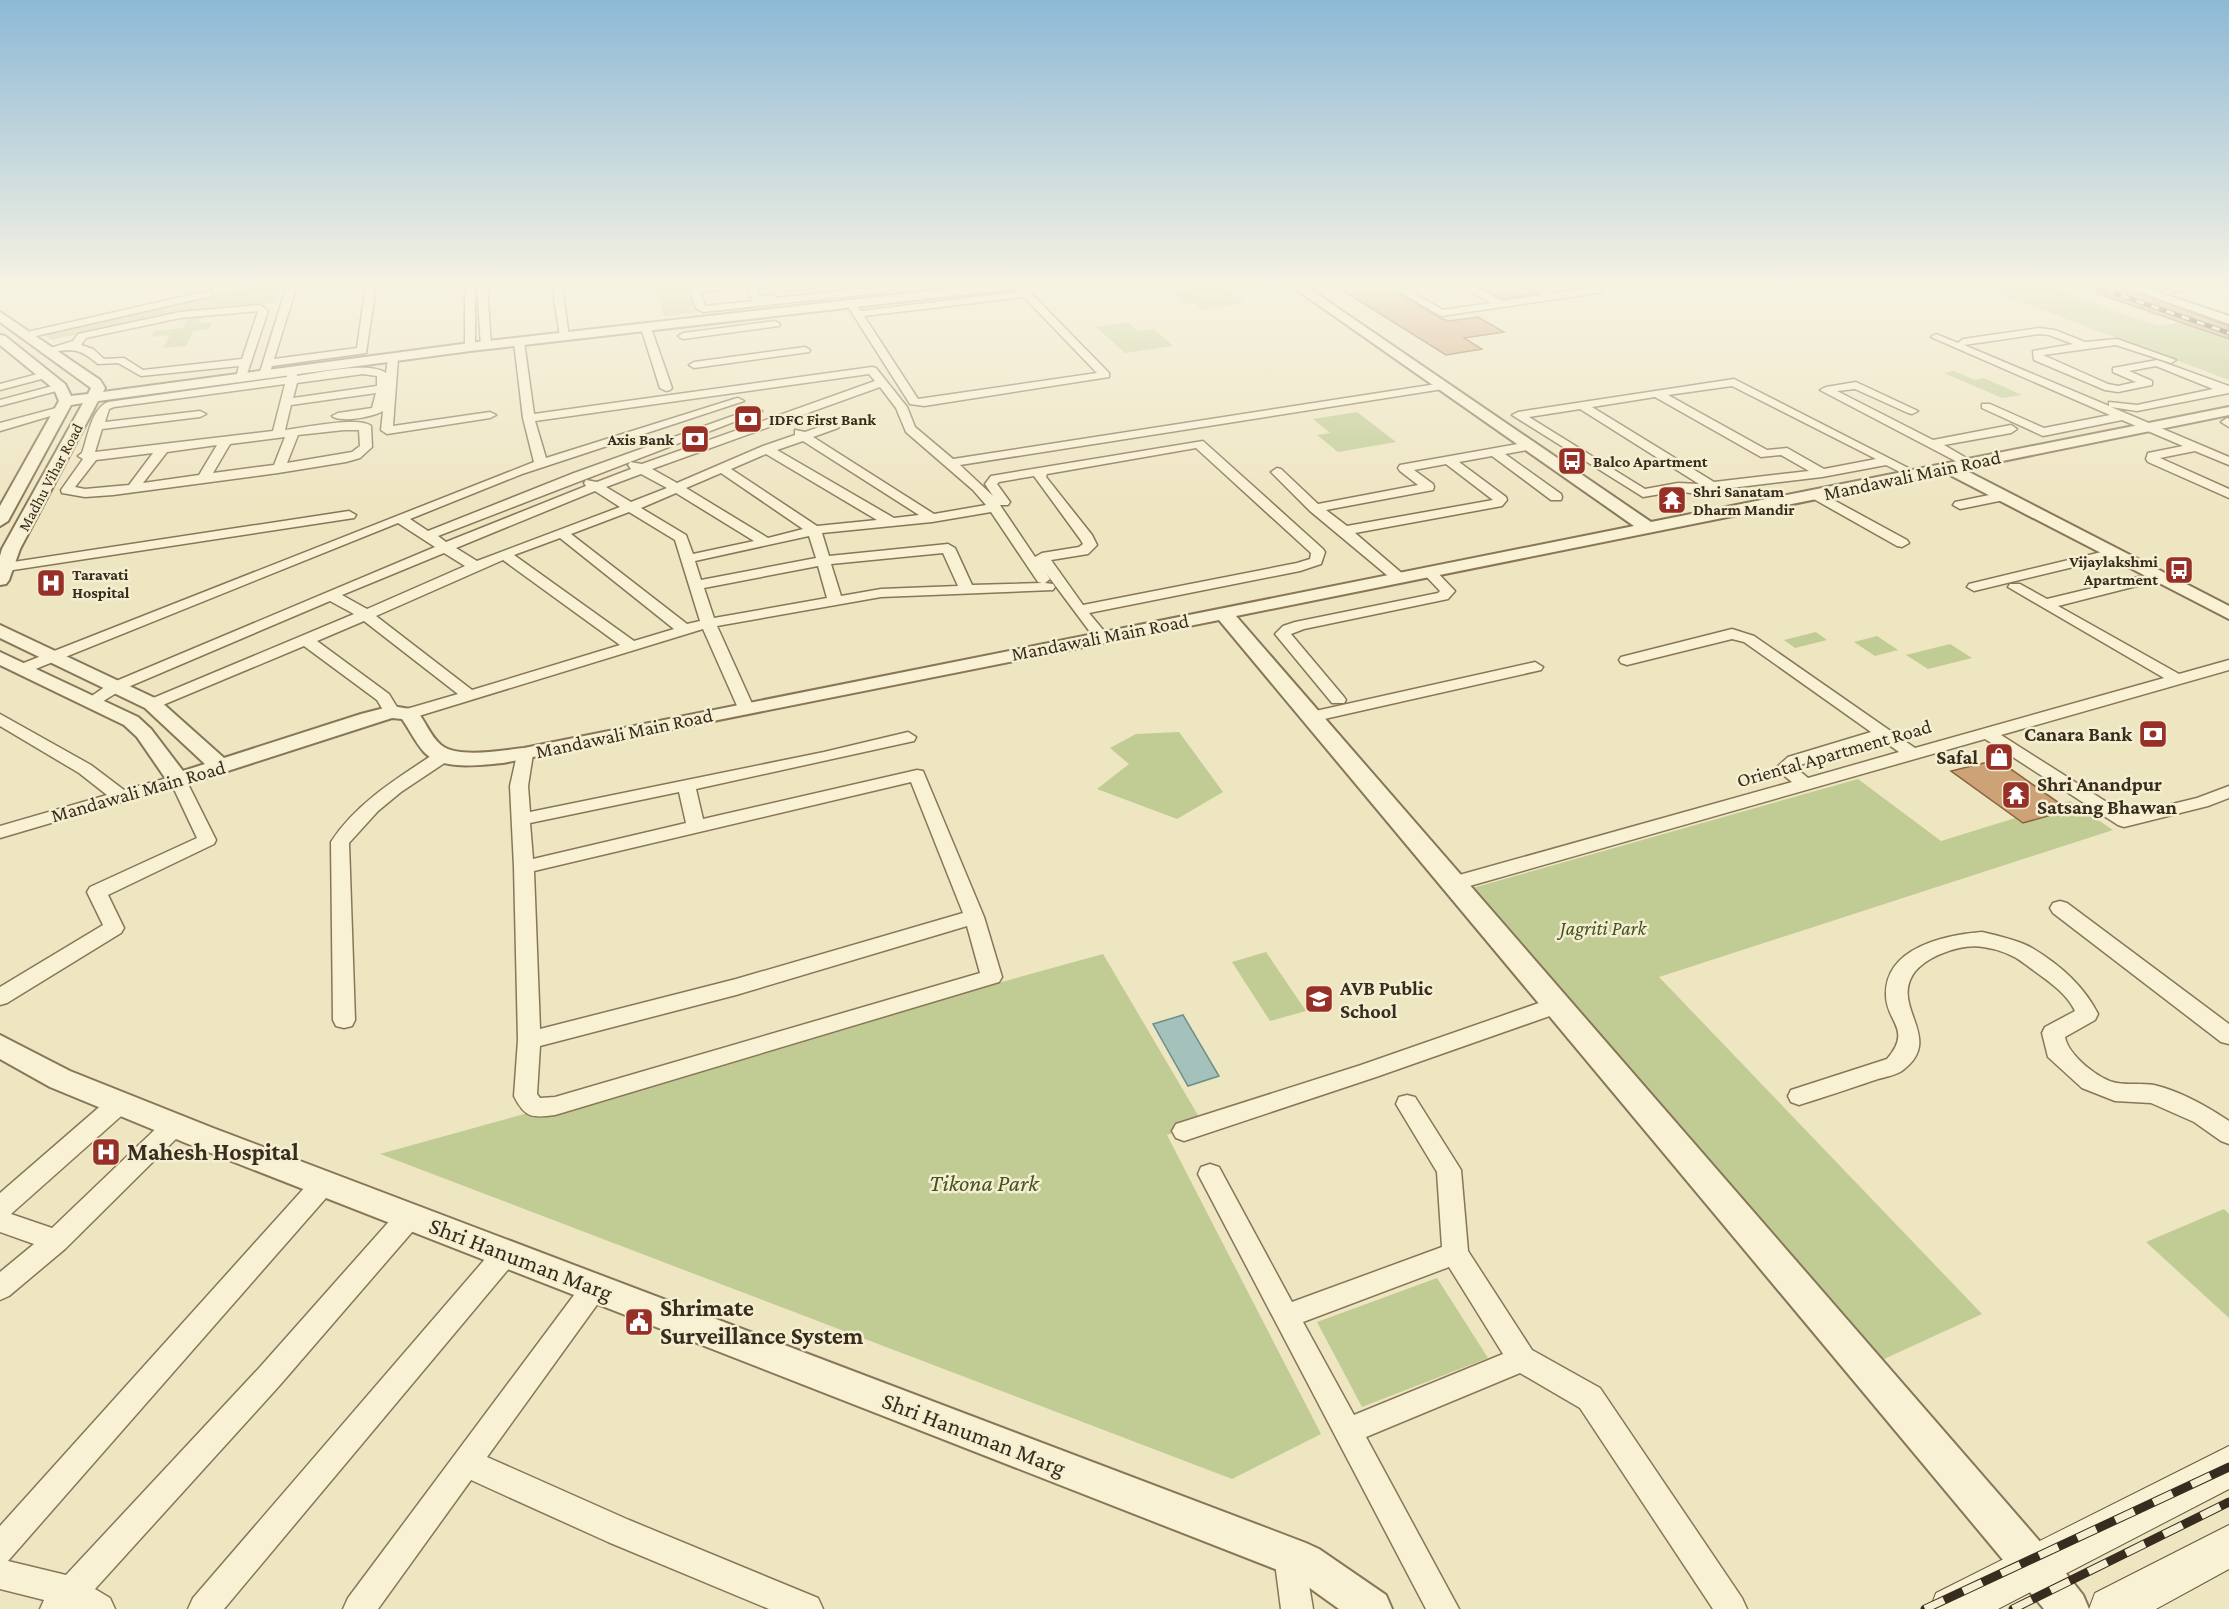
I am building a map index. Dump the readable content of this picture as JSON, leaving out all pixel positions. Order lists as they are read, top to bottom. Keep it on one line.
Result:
{"streets":{"street":["Mandawali Main Road","Madhu Vihar Road","Oriental Apartment Road","Shri Hanuman Marg"]},"parks":["Jagriti Park","Tikona Park"],"places":{"bank":["IDFC First Bank","Axis Bank","Canara Bank"],"bus stop":["Balco Apartment","Vijaylakshmi Apartment"],"temple":["Shri Sanatam Dharm Mandir","Shri Anandpur Satsang Bhawan"],"hospital":["Taravati Hospital","Mahesh Hospital"],"shop":["Safal"],"school or university":["AVB Public School"],"public building":["Shrimate Surveillance System"]}}
